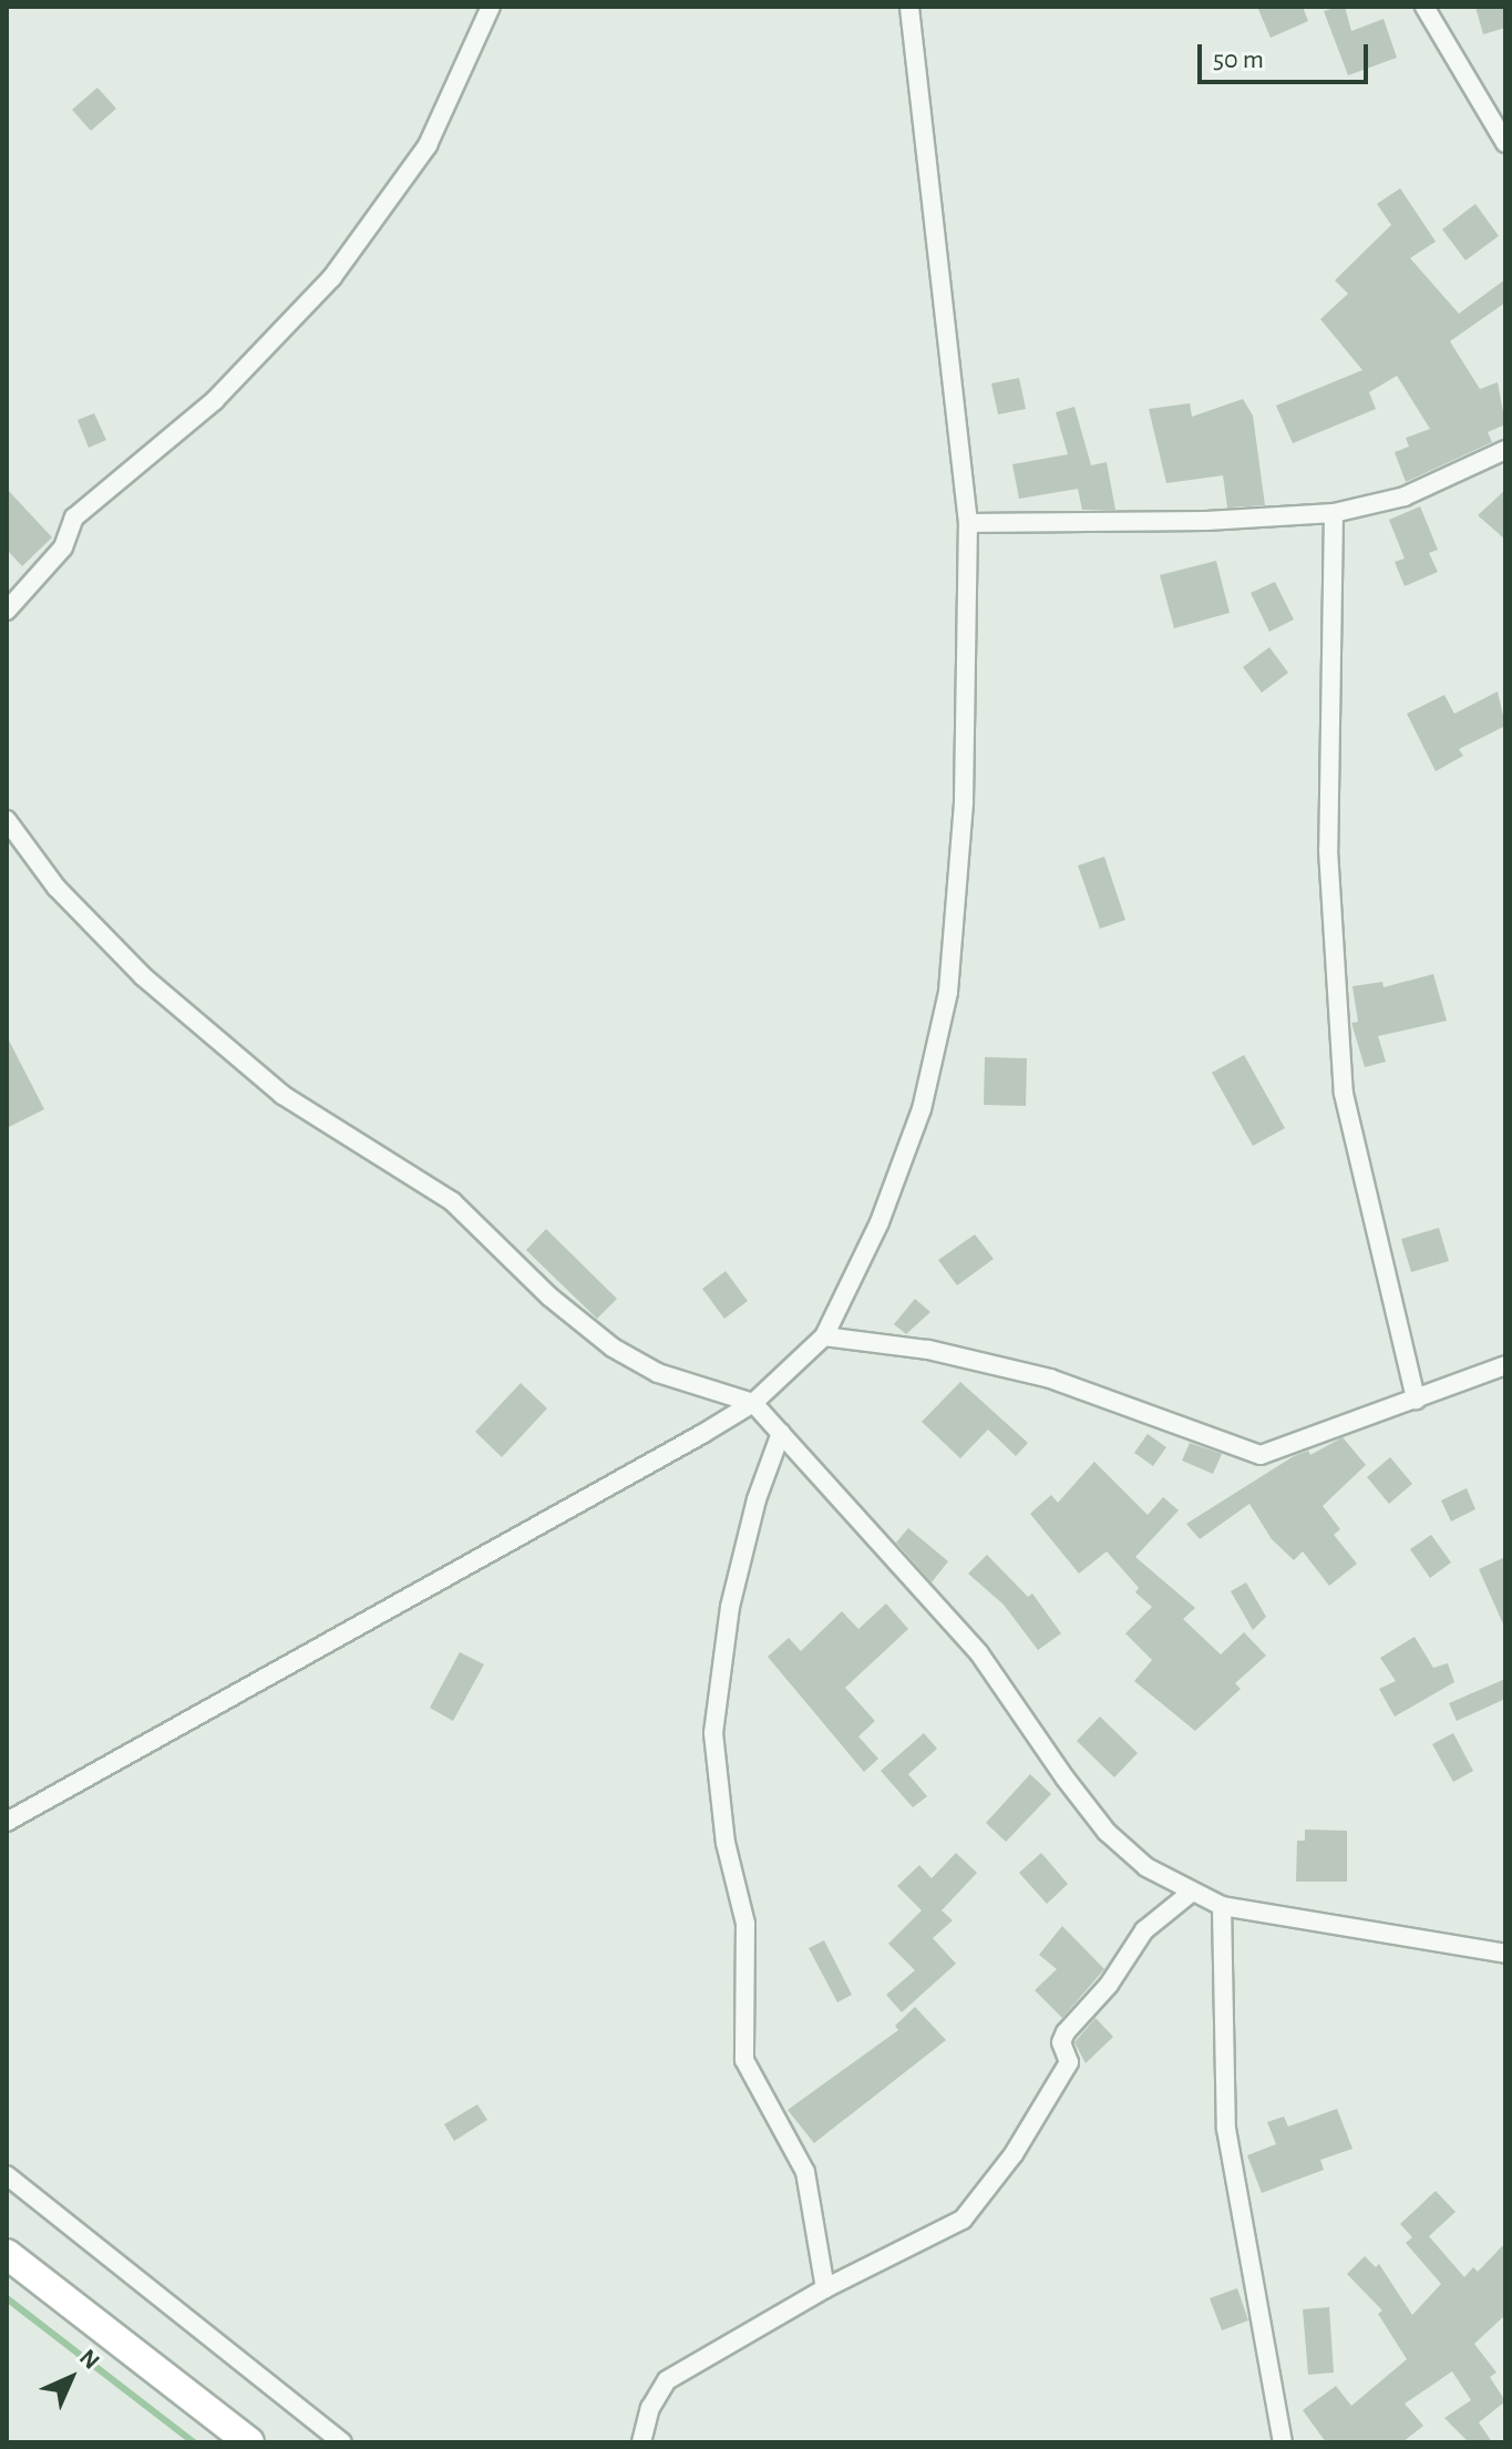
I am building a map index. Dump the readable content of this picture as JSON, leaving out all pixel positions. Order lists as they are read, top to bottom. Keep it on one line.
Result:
{"scale_bar":"50 m","north":"top right"}
